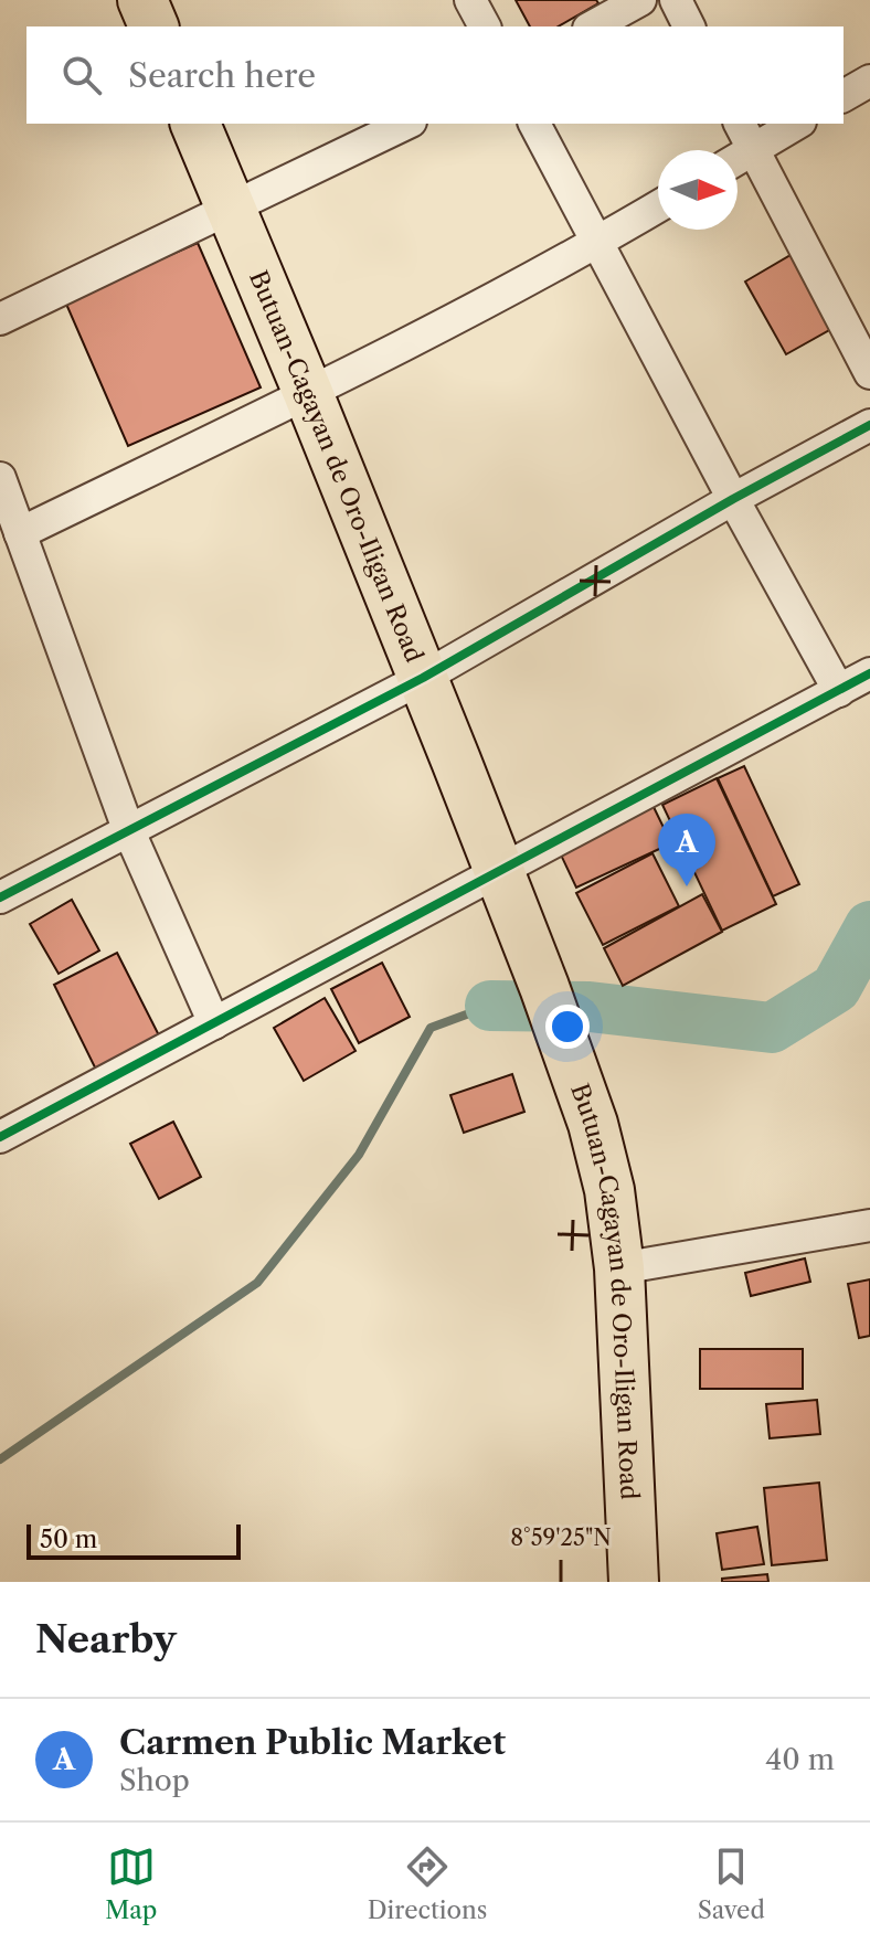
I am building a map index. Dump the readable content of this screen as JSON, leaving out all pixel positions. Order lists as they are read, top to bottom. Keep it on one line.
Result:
{"streets":{"highway":["Butuan-Cagayan de Oro-Iligan Road"]},"scale_bar":"50 m","north":"right","page":{"search":"Search here","pins":"A","scale":"50 m","heading":"Nearby","list":[{"mark":"A","name":"Carmen Public Market","note":"Shop","value":"40 m"}],"nav":["Map","Directions","Saved"]},"coordinates":["8°59'25\"N"]}
